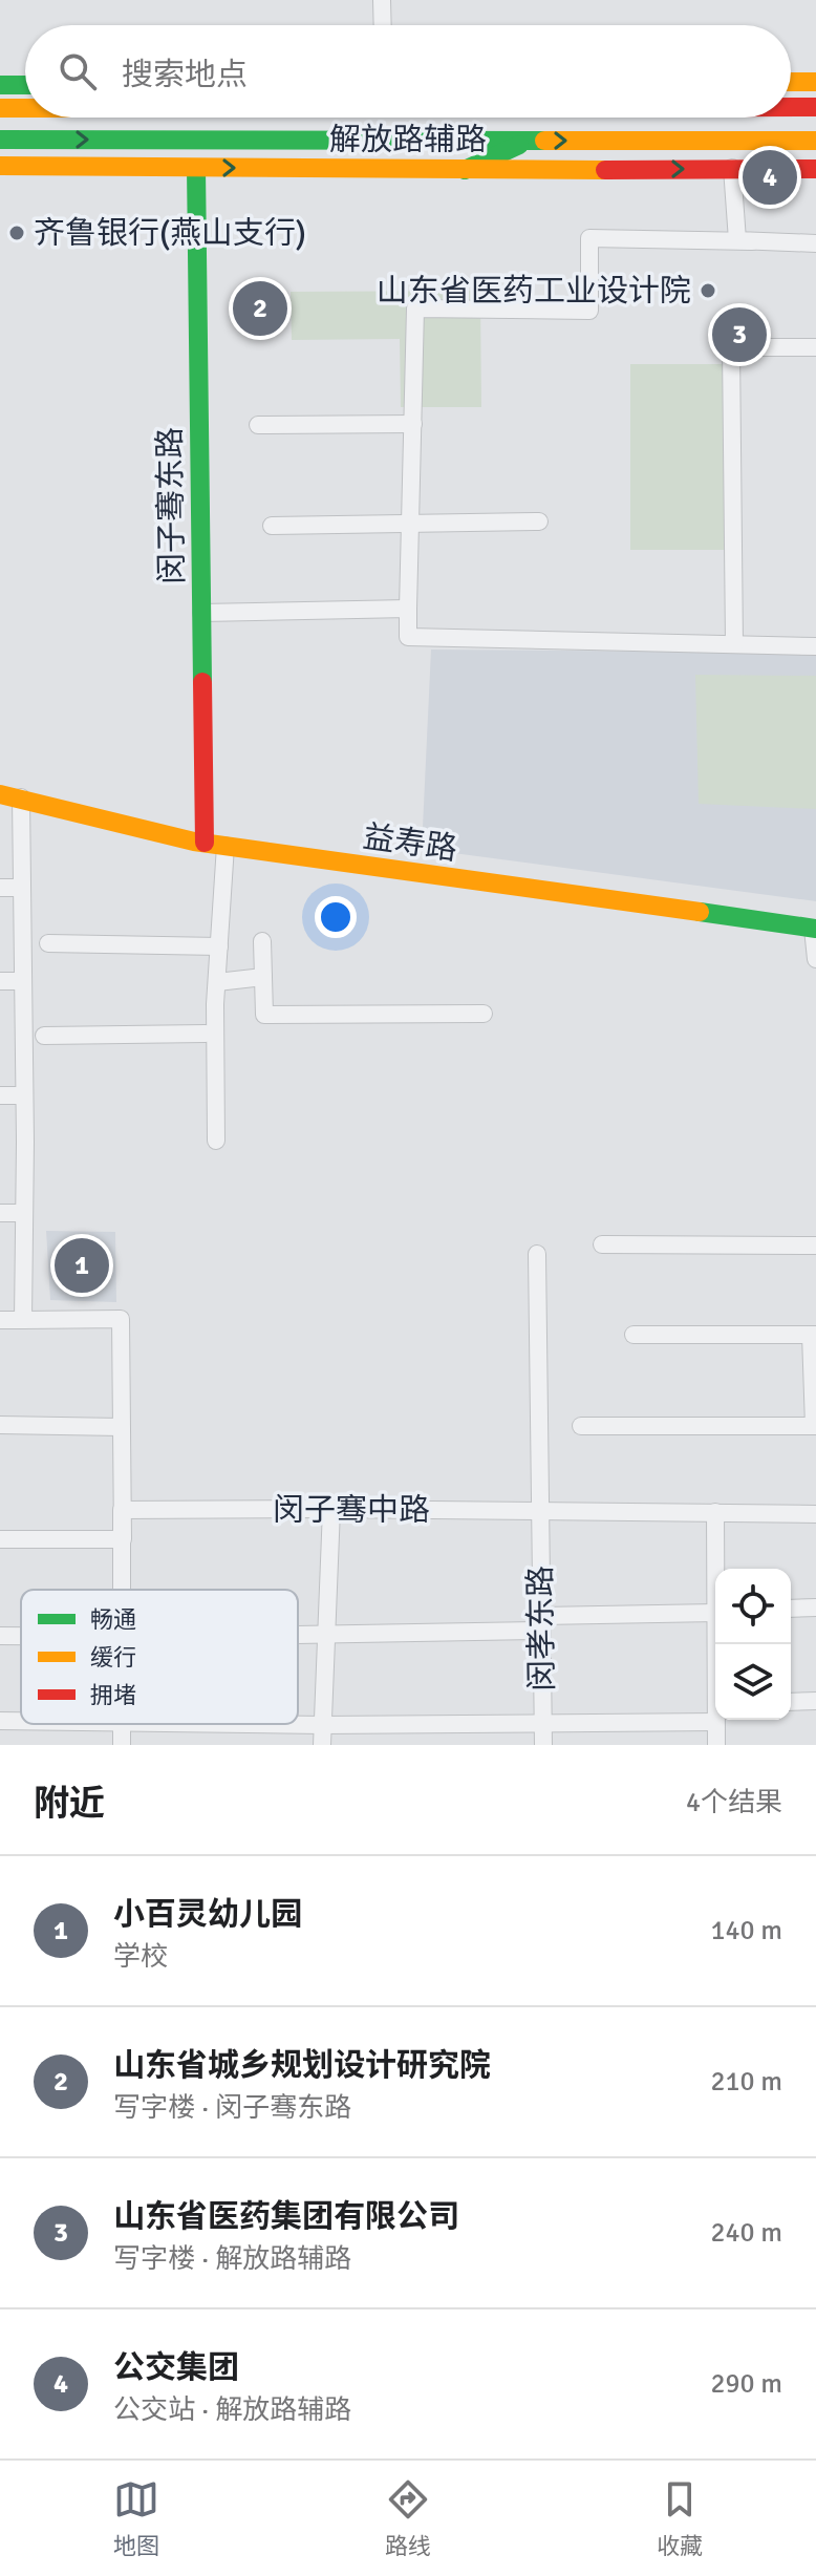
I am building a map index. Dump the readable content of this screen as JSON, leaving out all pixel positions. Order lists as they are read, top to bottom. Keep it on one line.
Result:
{"streets":{"street":["解放路辅路","闵子骞东路","益寿路","闵子骞中路","闵孝东路"]},"crossings":[["解放路辅路","闵子骞东路"],["闵子骞东路","益寿路"],["闵子骞中路","闵孝东路"]],"places":["齐鲁银行(燕山支行)","山东省医药工业设计院"],"legend":["畅通","缓行","拥堵"],"page":{"search":"搜索地点","pins":["4","2","3","1"],"heading":["附近","4个结果"],"list":[{"mark":"1","name":"小百灵幼儿园","note":"学校","value":"140 m"},{"mark":"2","name":"山东省城乡规划设计研究院","note":"写字楼 · 闵子骞东路","value":"210 m"},{"mark":"3","name":"山东省医药集团有限公司","note":"写字楼 · 解放路辅路","value":"240 m"},{"mark":"4","name":"公交集团","note":"公交站 · 解放路辅路","value":"290 m"}],"nav":["地图","路线","收藏"]}}
